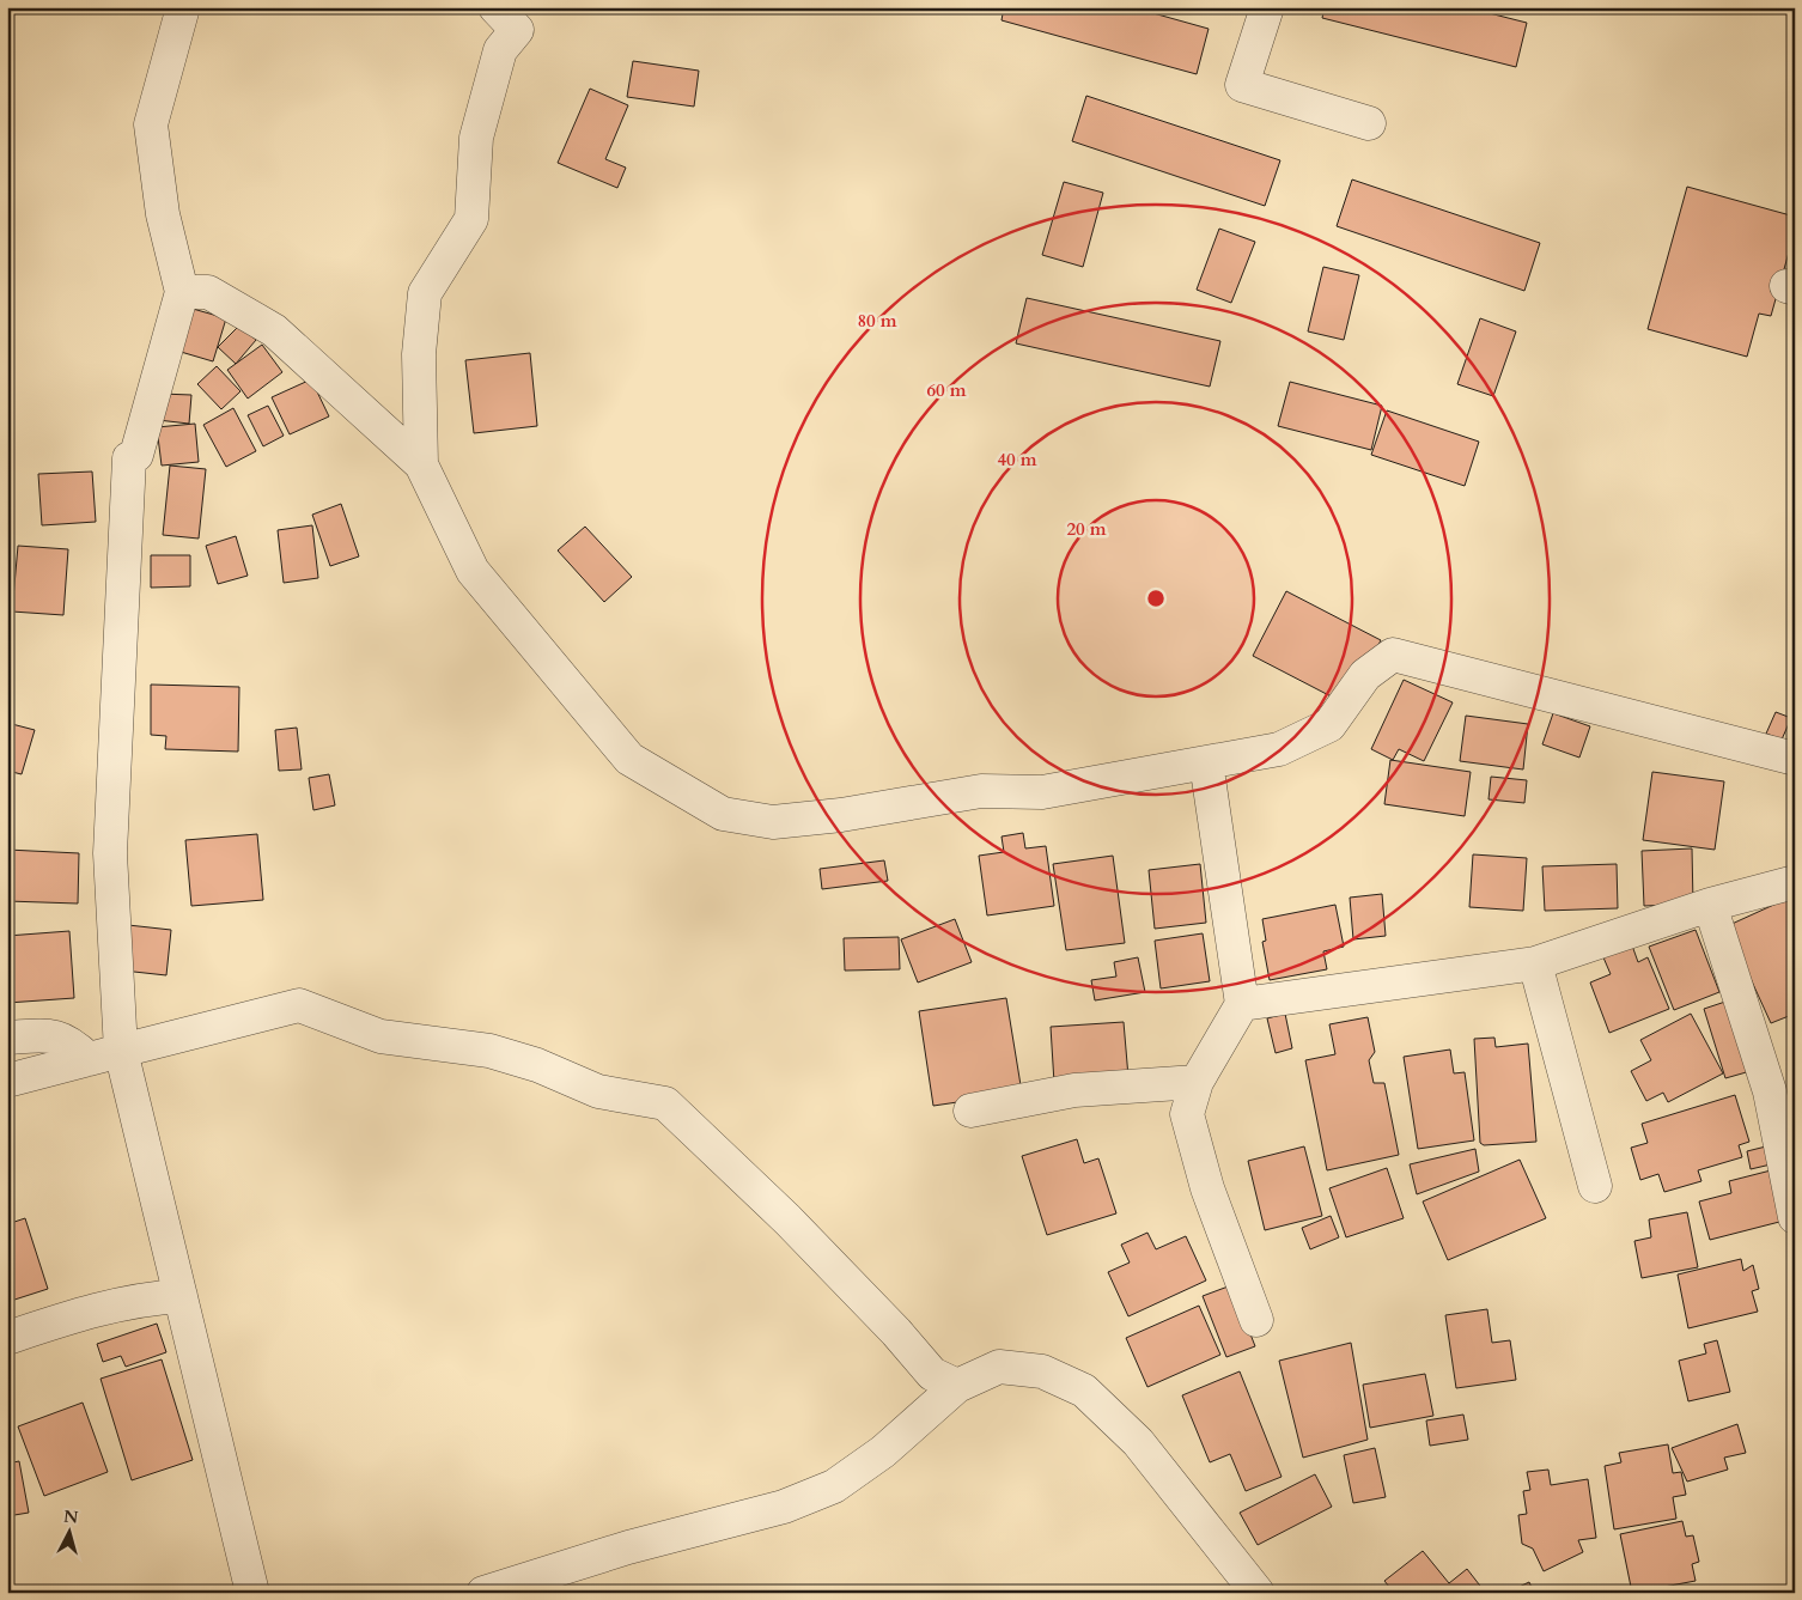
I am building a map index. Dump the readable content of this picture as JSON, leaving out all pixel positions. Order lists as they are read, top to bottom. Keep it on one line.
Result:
{"north":"top","rings":["80 m","60 m","40 m","20 m"]}
